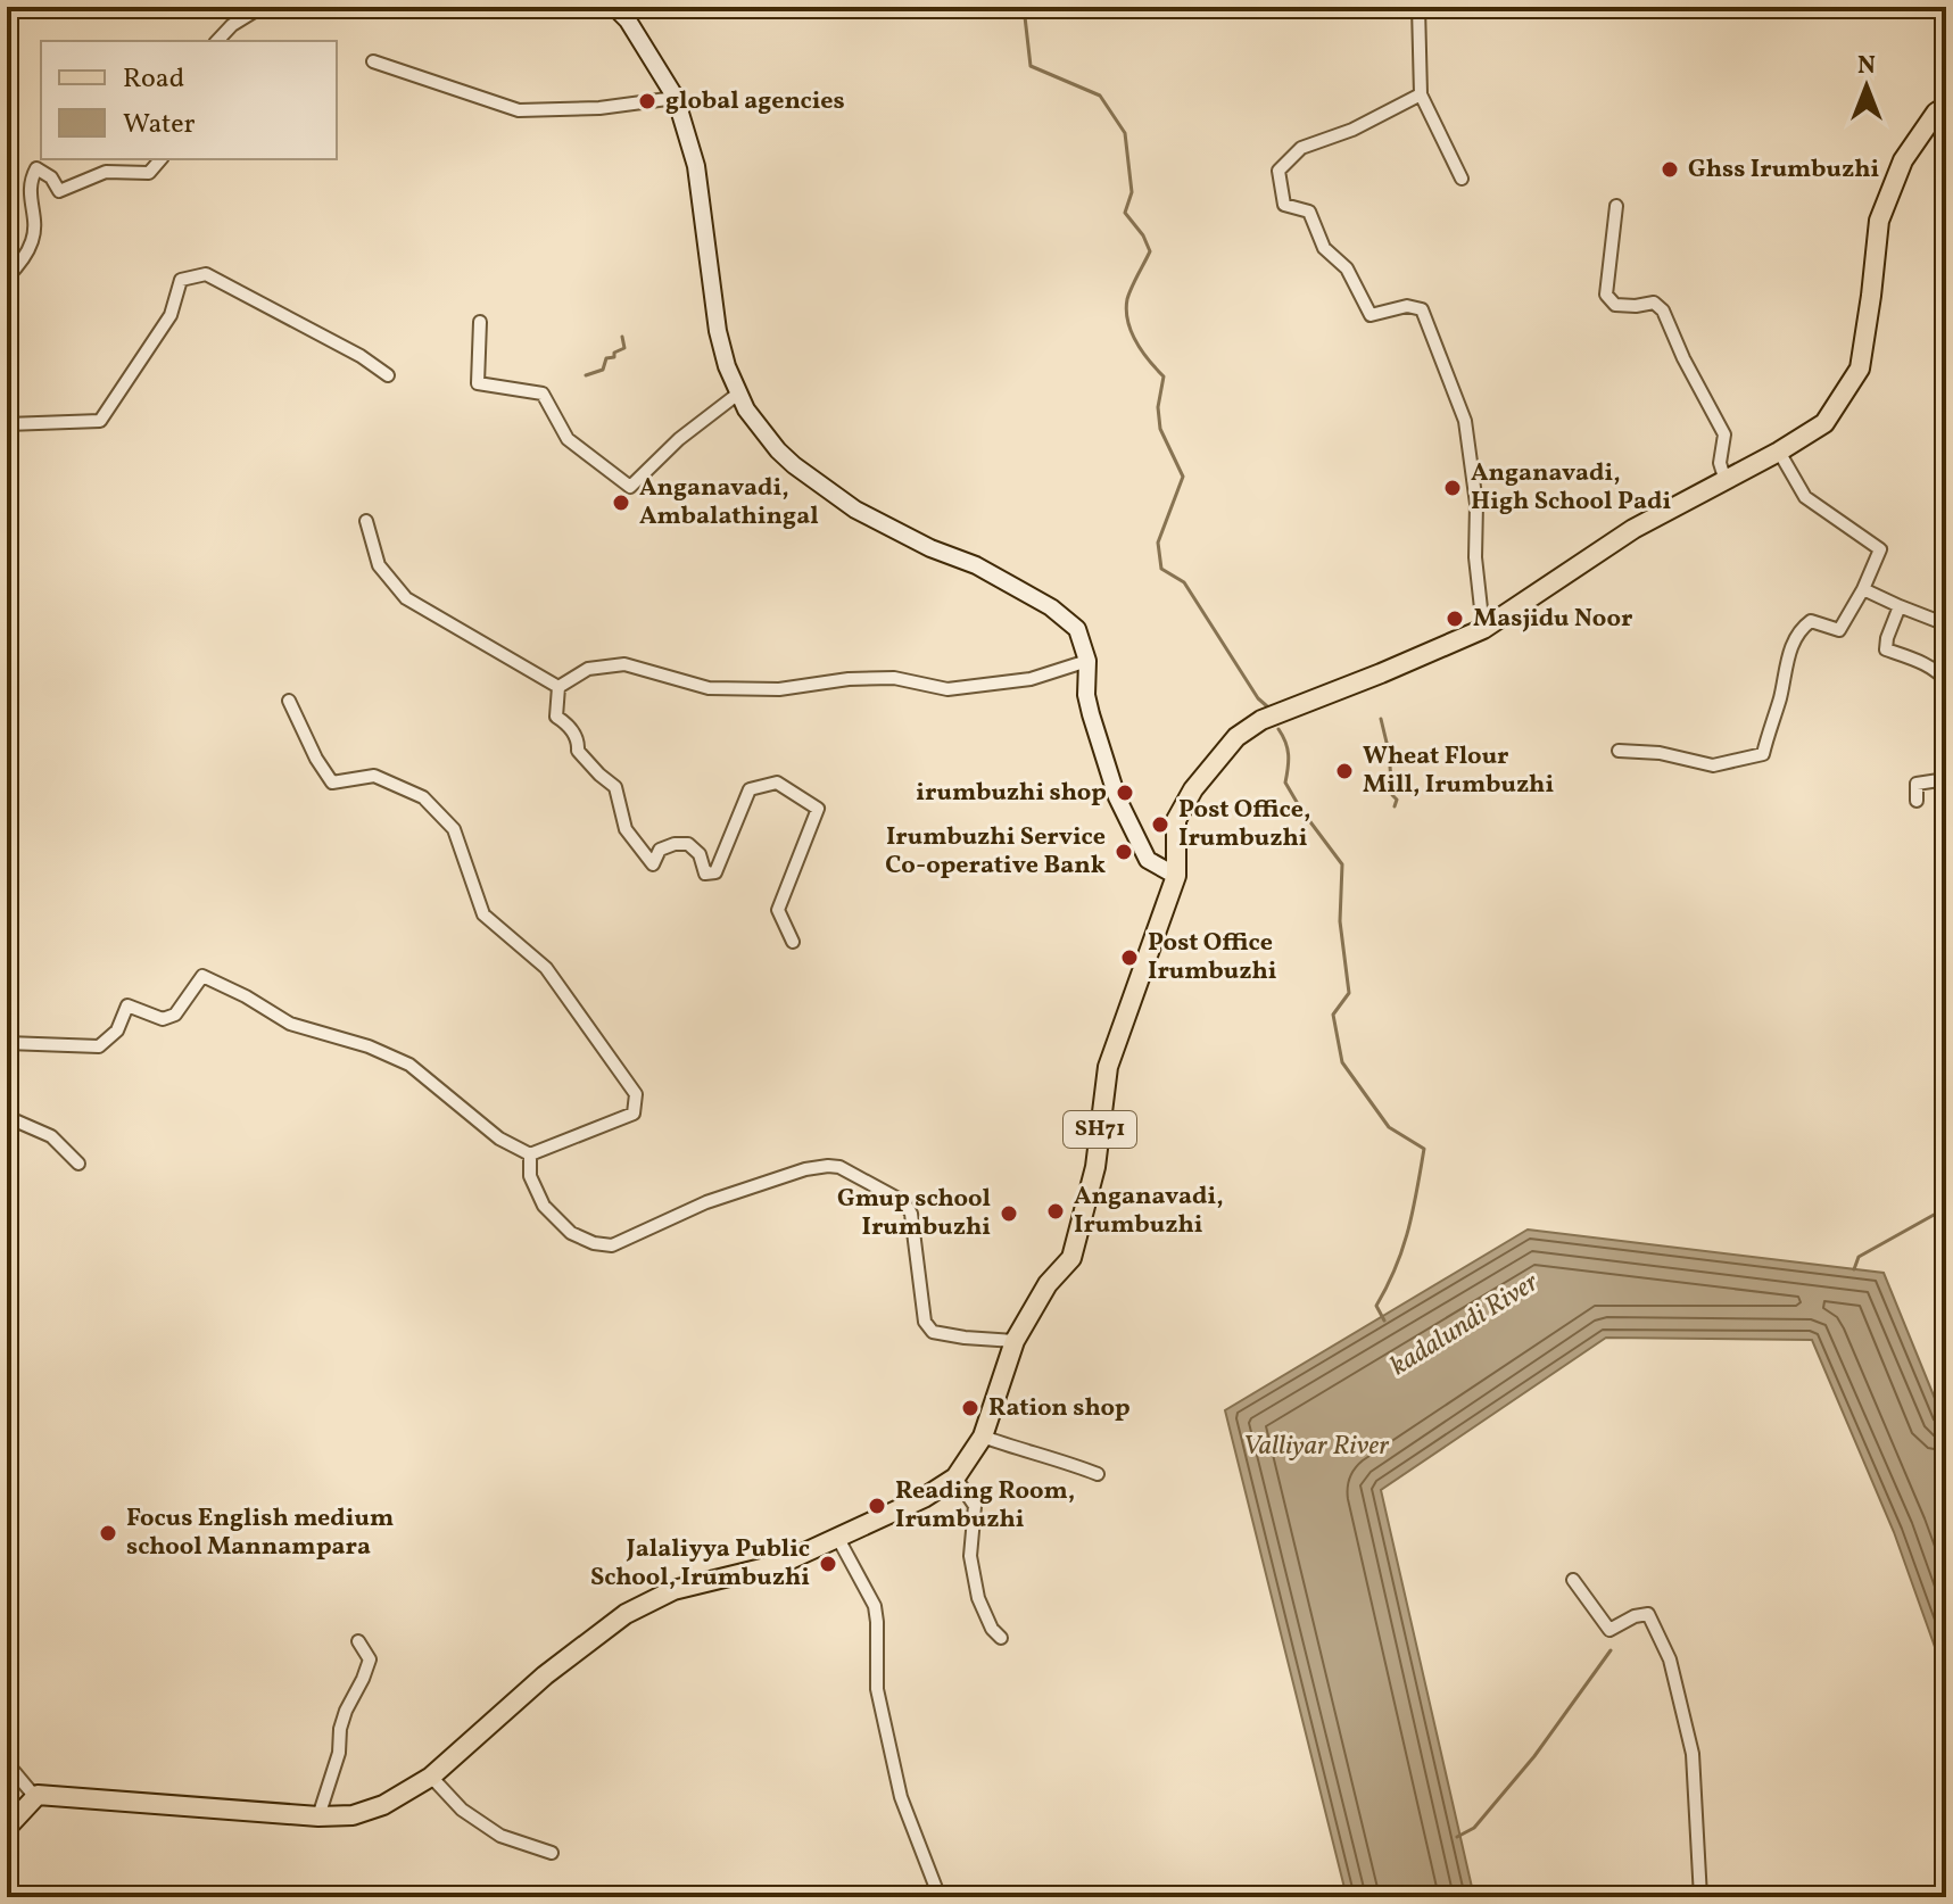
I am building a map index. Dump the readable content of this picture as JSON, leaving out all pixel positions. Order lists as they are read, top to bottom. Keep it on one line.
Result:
{"streets":{"main road":["SH71"]},"water":["kadalundi River","Valliyar River"],"places":["global agencies","Ghss Irumbuzhi","Anganavadi, High School Padi","Anganavadi, Ambalathingal","Masjidu Noor","Wheat Flour Mill, Irumbuzhi","irumbuzhi shop","Post Office, Irumbuzhi","Irumbuzhi Service Co-operative Bank","Post Office Irumbuzhi","Anganavadi, Irumbuzhi","Gmup school Irumbuzhi","Ration shop","Reading Room, Irumbuzhi","Focus English medium school Mannampara","Jalaliyya Public School, Irumbuzhi"],"legend":["Road","Water"],"north":"top"}
